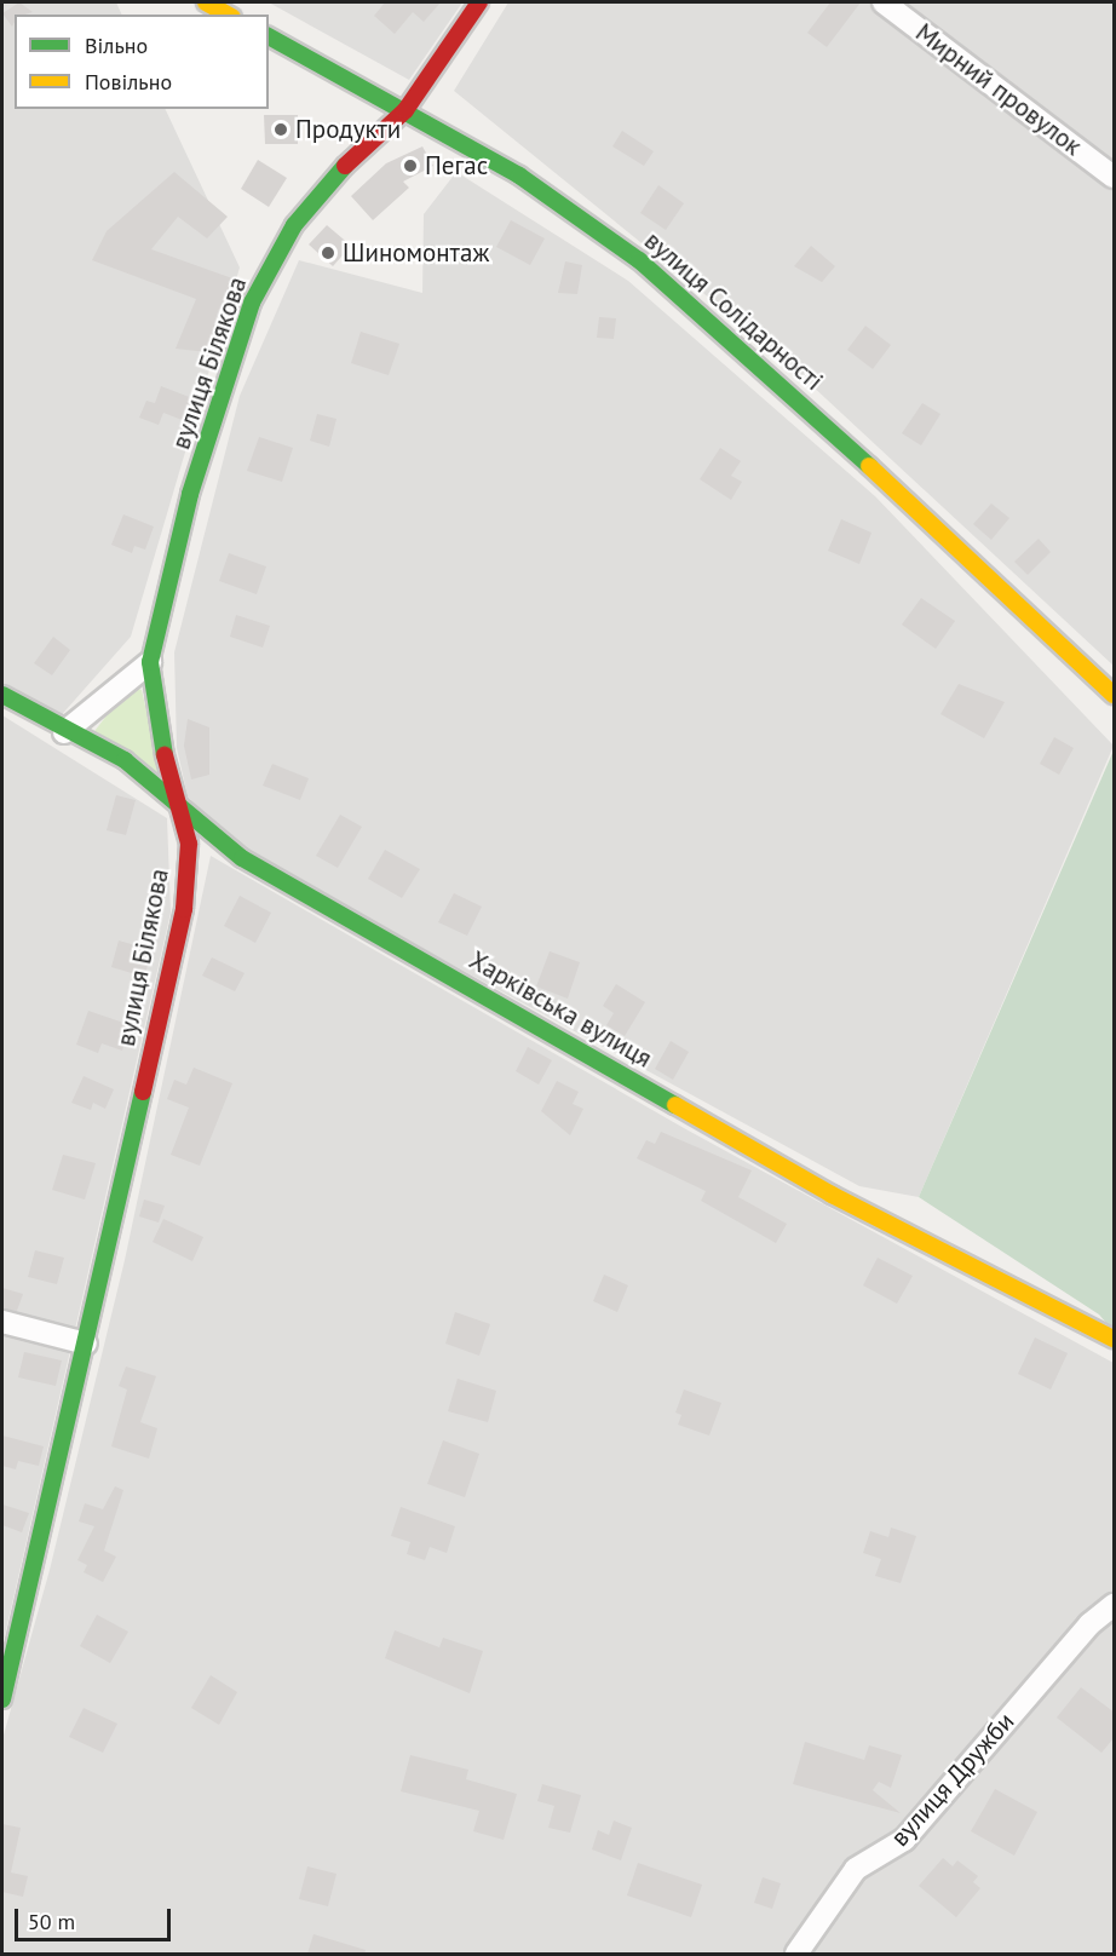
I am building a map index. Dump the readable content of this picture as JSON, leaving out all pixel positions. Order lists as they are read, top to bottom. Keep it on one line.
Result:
{"streets":{"street":["Мирний провулок","вулиця Солідарності","вулиця Білякова","Харківська вулиця","вулиця Дружби"]},"crossings":[["вулиця Солідарності","вулиця Білякова"],["вулиця Білякова","Харківська вулиця"]],"places":["Продукти","Пегас","Шиномонтаж"],"legend":["Вільно","Повільно"],"scale_bar":"50 m"}
